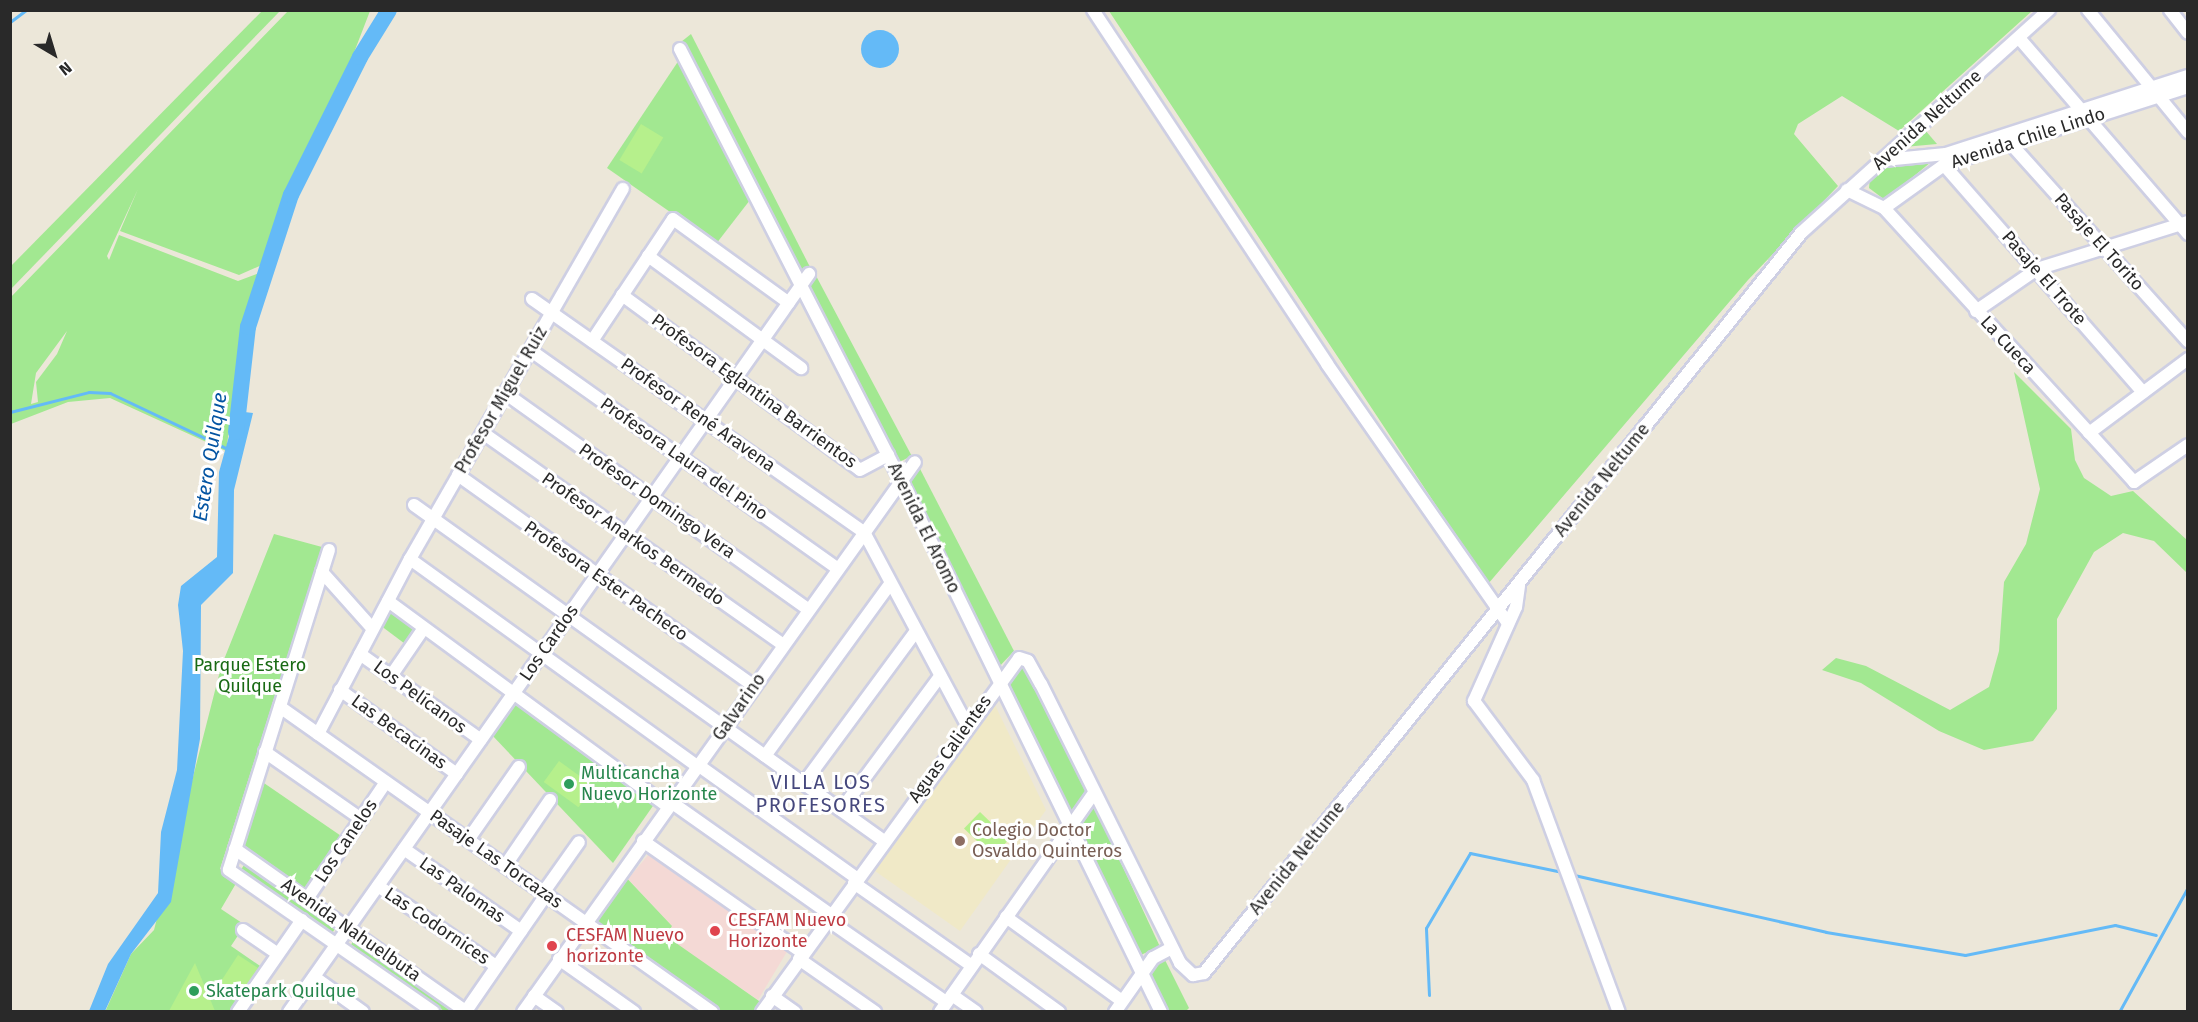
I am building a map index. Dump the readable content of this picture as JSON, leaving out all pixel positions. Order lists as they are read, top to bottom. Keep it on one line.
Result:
{"streets":{"street":["Avenida Neltume","Avenida Chile Lindo","Pasaje El Torito","Pasaje El Trote","La Cueca","Profesora Eglantina Barrientos","Profesor Miguel Ruiz","Profesor René Aravena","Profesora Laura del Pino","Profesor Domingo Vera","Avenida El Aromo","Profesor Anarkos Bermedo","Profesora Ester Pacheco","Los Cardos","Los Pelícanos","Galvarino","Las Becacinas","Aguas Calientes","Los Canelos","Pasaje Las Torcazas","Las Palomas","Las Codornices","Avenida Nahuelbuta"]},"crossings":[["Avenida Neltume","Avenida Chile Lindo"],["Avenida Chile Lindo","Pasaje El Torito"],["Avenida Chile Lindo","Pasaje El Trote"],["Avenida Chile Lindo","La Cueca"],["Profesora Eglantina Barrientos","Avenida El Aromo"],["Profesora Eglantina Barrientos","Los Cardos"],["Profesor Miguel Ruiz","Profesor René Aravena"],["Profesor Miguel Ruiz","Profesora Laura del Pino"],["Profesor Miguel Ruiz","Profesor Domingo Vera"],["Profesor Miguel Ruiz","Profesor Anarkos Bermedo"],["Profesor Miguel Ruiz","Profesora Ester Pacheco"],["Profesor Miguel Ruiz","Los Pelícanos"],["Profesor Miguel Ruiz","Las Becacinas"],["Profesor Miguel Ruiz","Pasaje Las Torcazas"],["Profesor René Aravena","Los Cardos"],["Profesor René Aravena","Galvarino"],["Profesora Laura del Pino","Los Cardos"],["Profesora Laura del Pino","Galvarino"],["Profesor Domingo Vera","Los Cardos"],["Profesor Domingo Vera","Galvarino"],["Avenida El Aromo","Los Cardos"],["Avenida El Aromo","Galvarino"],["Avenida El Aromo","Aguas Calientes"],["Profesor Anarkos Bermedo","Los Cardos"],["Profesor Anarkos Bermedo","Galvarino"],["Profesora Ester Pacheco","Los Cardos"],["Profesora Ester Pacheco","Galvarino"],["Los Cardos","Los Pelícanos"],["Los Cardos","Las Becacinas"],["Los Cardos","Pasaje Las Torcazas"],["Los Cardos","Las Palomas"],["Los Cardos","Las Codornices"],["Los Cardos","Avenida Nahuelbuta"],["Galvarino","Pasaje Las Torcazas"],["Los Canelos","Pasaje Las Torcazas"],["Los Canelos","Avenida Nahuelbuta"]],"districts":["VILLA LOS PROFESORES"],"water":["Estero Quilque"],"parks":["Parque Estero Quilque"],"places":["Multicancha Nuevo Horizonte","Colegio Doctor Osvaldo Quinteros","CESFAM Nuevo Horizonte","CESFAM Nuevo horizonte","Skatepark Quilque"],"north":"bottom right"}
